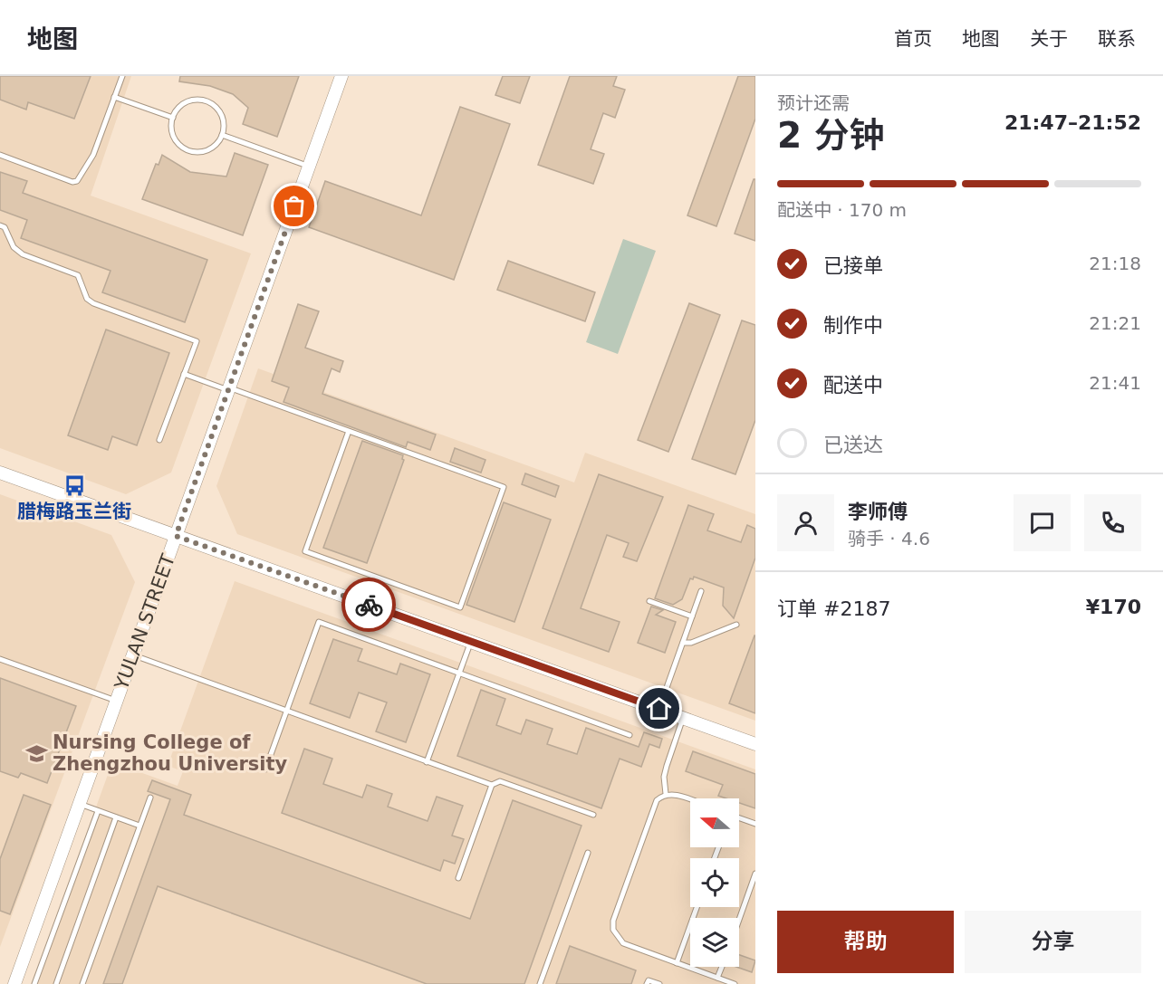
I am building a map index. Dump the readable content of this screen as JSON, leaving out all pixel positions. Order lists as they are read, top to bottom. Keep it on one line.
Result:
{"streets":{"street":["YULAN STREET"]},"places":{"bus stop":["腊梅路玉兰街"],"school or university":["Nursing College of Zhengzhou University"]},"north":"left","page":{"header":"地图","nav":["首页","地图","关于","联系"],"heading":["2 分钟","预计还需","21:47–21:52"],"panel":["李师傅","骑手 · 4.6","订单 #2187","¥170"],"bar":"配送中 · 170 m","list":[["已接单","21:18"],["制作中","21:21"],["配送中","21:41"],"已送达"],"buttons":["帮助","分享"]}}
